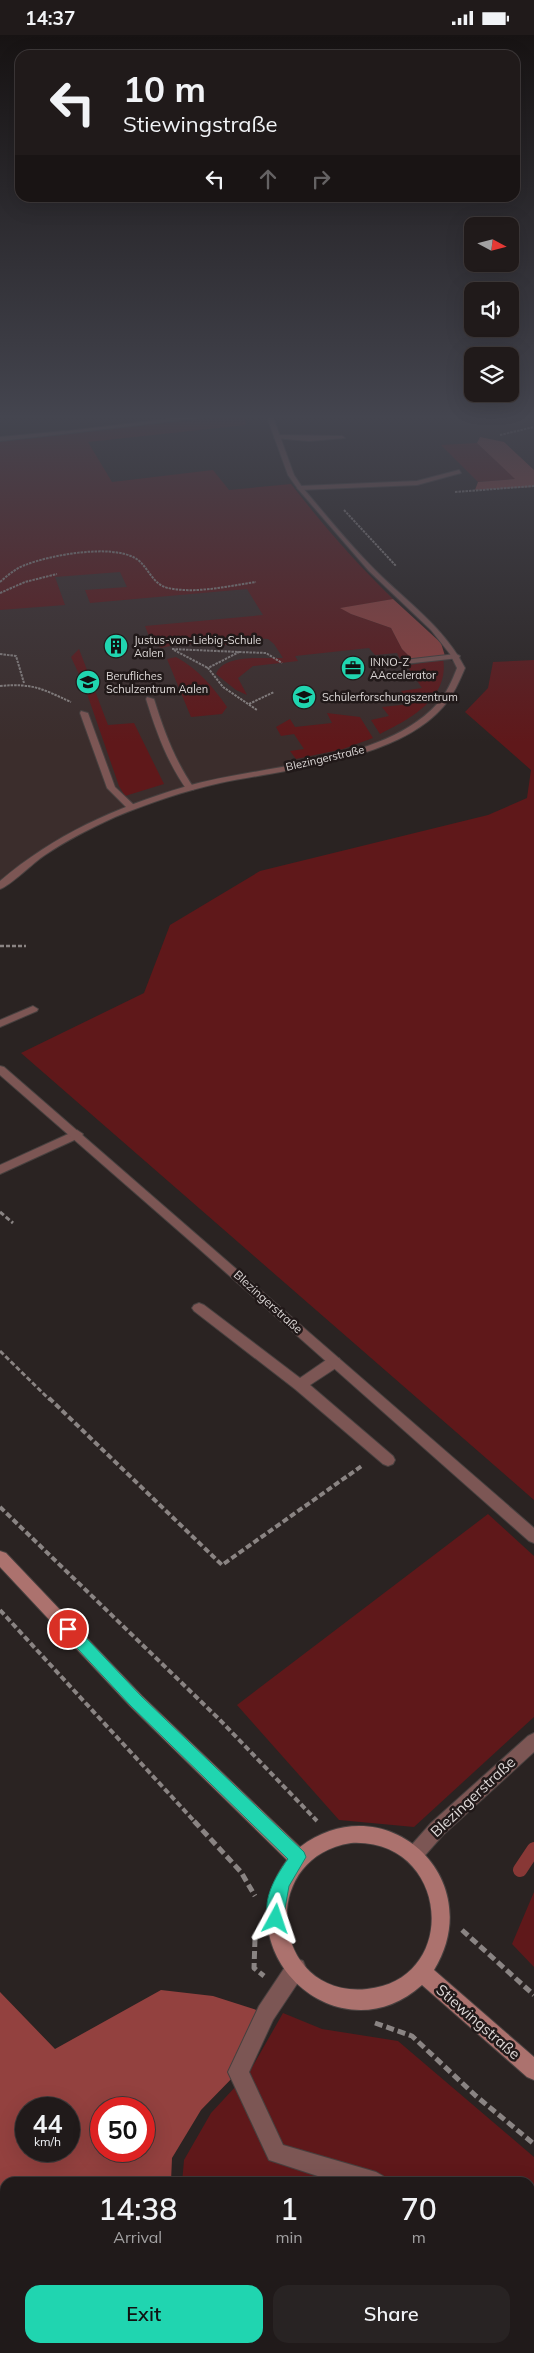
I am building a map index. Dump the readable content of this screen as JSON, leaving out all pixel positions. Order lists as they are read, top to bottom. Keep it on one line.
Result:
{"streets":{"main road":["Stiewingstraße"],"street":["Blezingerstraße"]},"crossings":[["Blezingerstraße","Stiewingstraße"]],"places":{"building":["Justus-von-Liebig-Schule Aalen"],"office":["INNO-Z AAccelerator"],"school or university":["Berufliches Schulzentrum Aalen","Schülerforschungszentrum"]},"north":"right","page":{"status":"14:37","turn":["10 m","Stiewingstraße"],"speed":"44 km/h","limit":"50","eta":["14:38","Arrival","1","min","70","m"],"buttons":["Exit","Share"]}}
